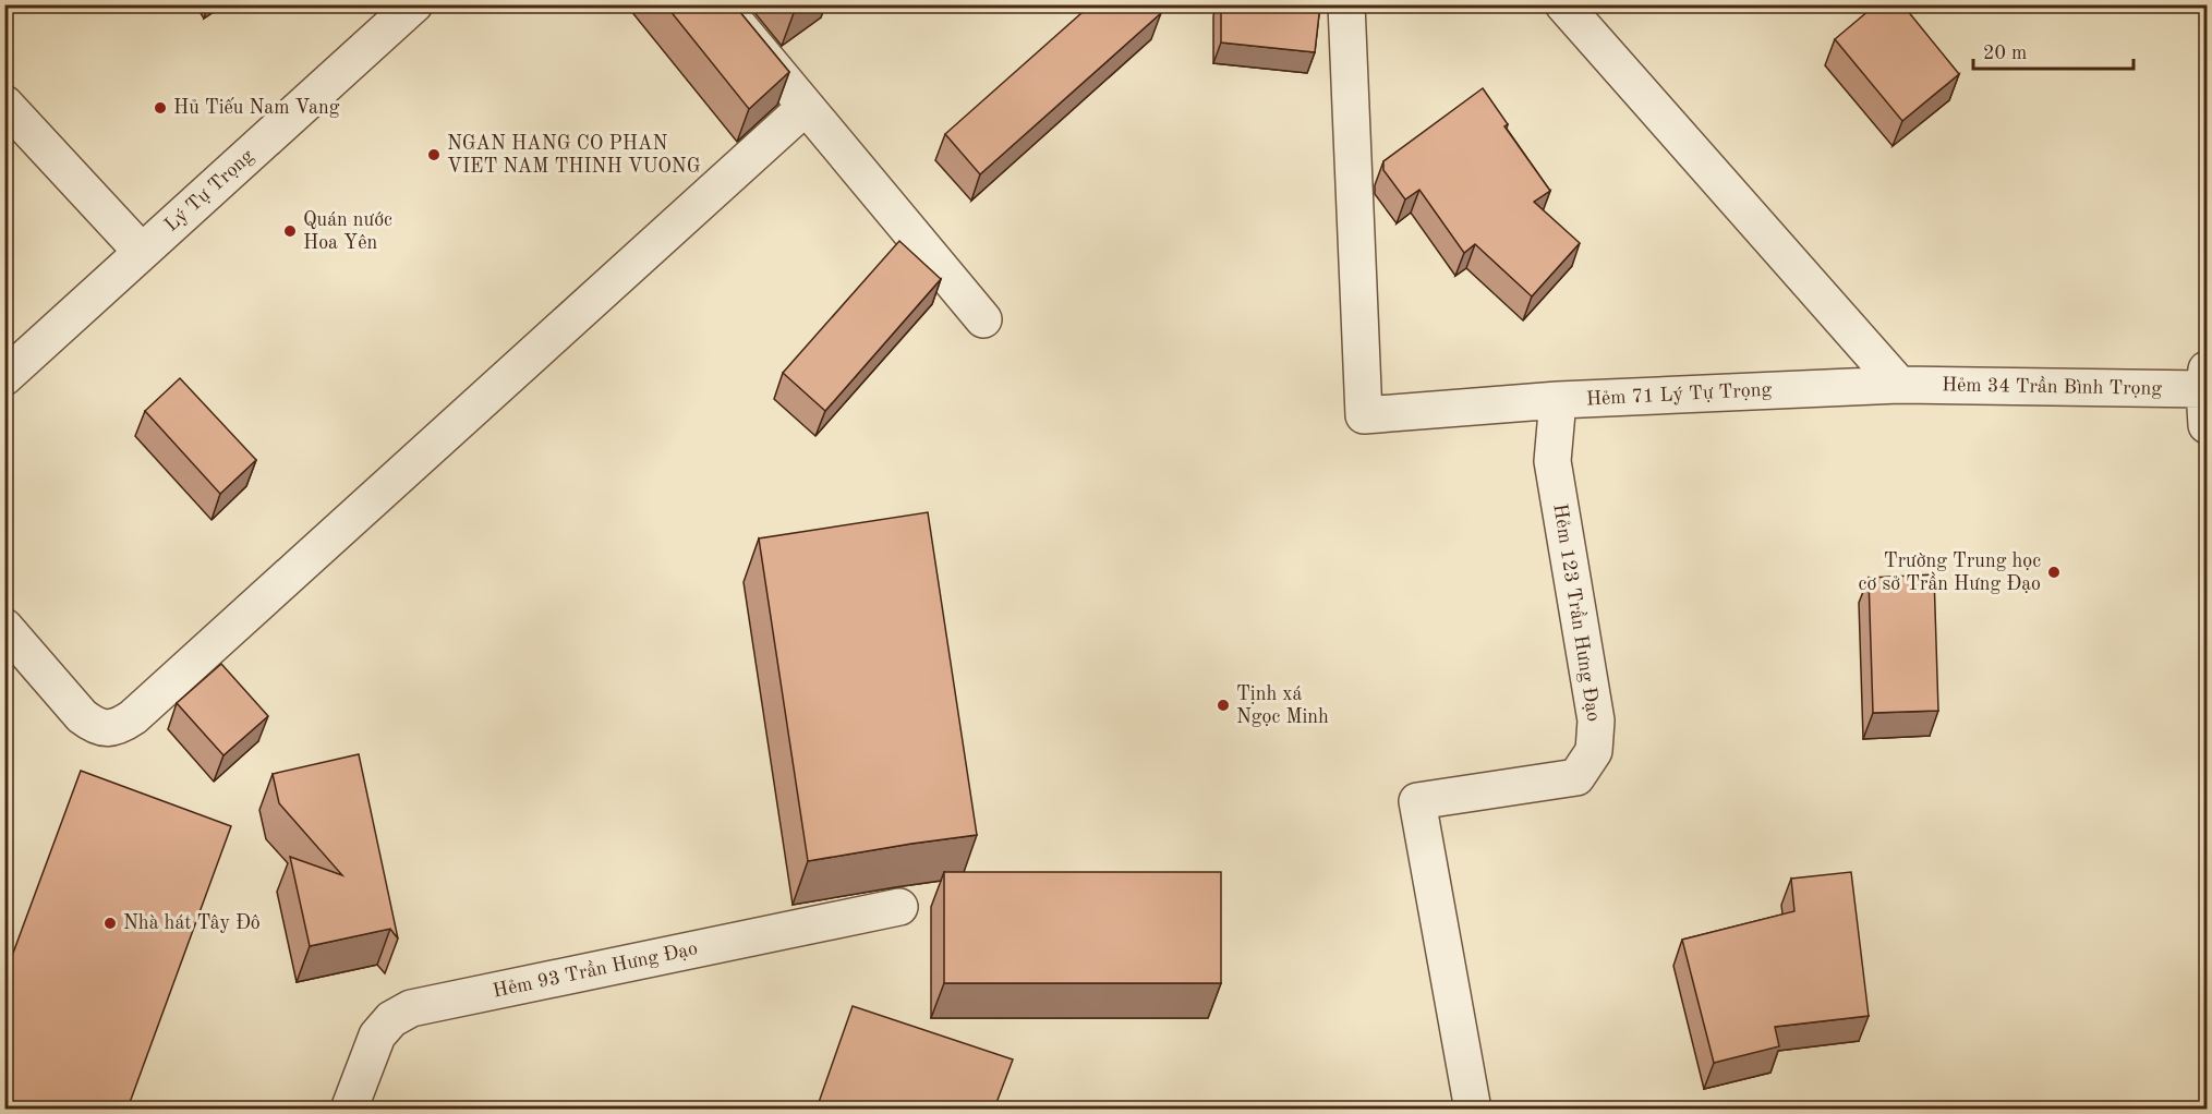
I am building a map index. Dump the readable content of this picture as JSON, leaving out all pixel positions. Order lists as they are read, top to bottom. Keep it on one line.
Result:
{"streets":{"street":["Lý Tự Trọng","Hẻm 34 Trần Bình Trọng","Hẻm 71 Lý Tự Trọng","Hẻm 123 Trần Hưng Đạo","Hẻm 93 Trần Hưng Đạo"]},"crossings":[["Hẻm 34 Trần Bình Trọng","Hẻm 71 Lý Tự Trọng"],["Hẻm 71 Lý Tự Trọng","Hẻm 123 Trần Hưng Đạo"]],"places":["Hủ Tiếu Nam Vang","NGAN HANG CO PHAN VIET NAM THINH VUONG","Quán nước Hoa Yên","Trường Trung học cơ sở Trần Hưng Đạo","Tịnh xá Ngọc Minh","Nhà hát Tây Đô"],"scale_bar":"20 m"}
